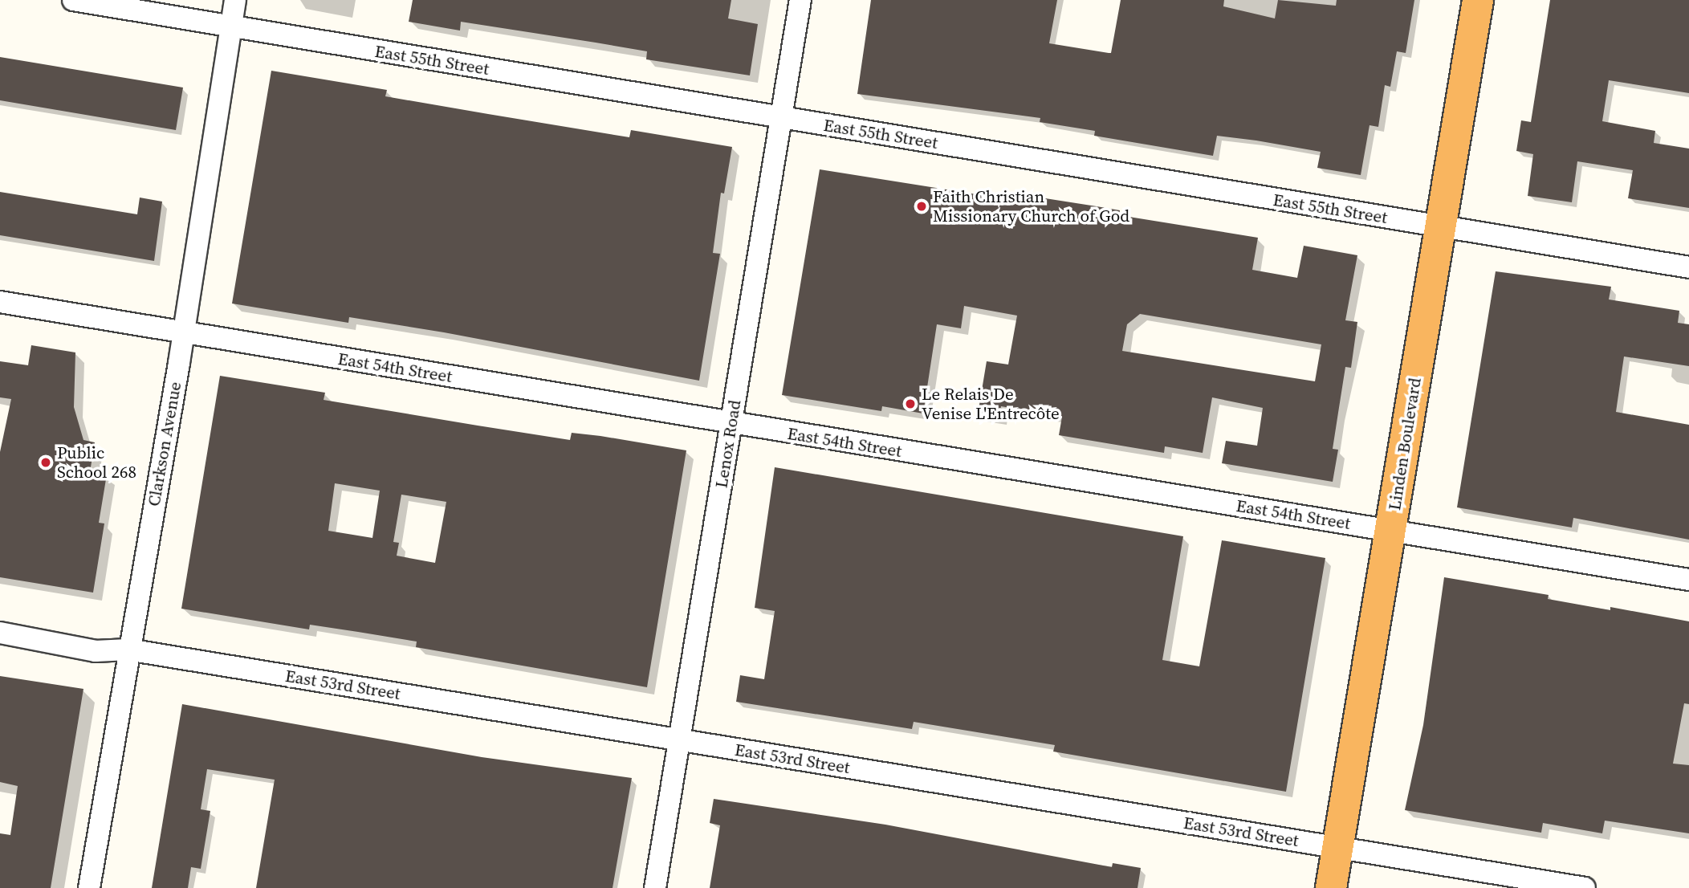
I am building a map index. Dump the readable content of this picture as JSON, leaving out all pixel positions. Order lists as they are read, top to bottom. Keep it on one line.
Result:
{"streets":{"highway":["Linden Boulevard"],"street":["East 55th Street","East 54th Street","Clarkson Avenue","Lenox Road","East 53rd Street"]},"crossings":[["East 55th Street","Clarkson Avenue"],["East 55th Street","Lenox Road"],["East 55th Street","Linden Boulevard"],["East 54th Street","Clarkson Avenue"],["East 54th Street","Lenox Road"],["East 54th Street","Linden Boulevard"],["Clarkson Avenue","East 53rd Street"],["Lenox Road","East 53rd Street"],["Linden Boulevard","East 53rd Street"]],"places":["Faith Christian Missionary Church of God","Le Relais De Venise L'Entrecôte","Public School 268"]}
